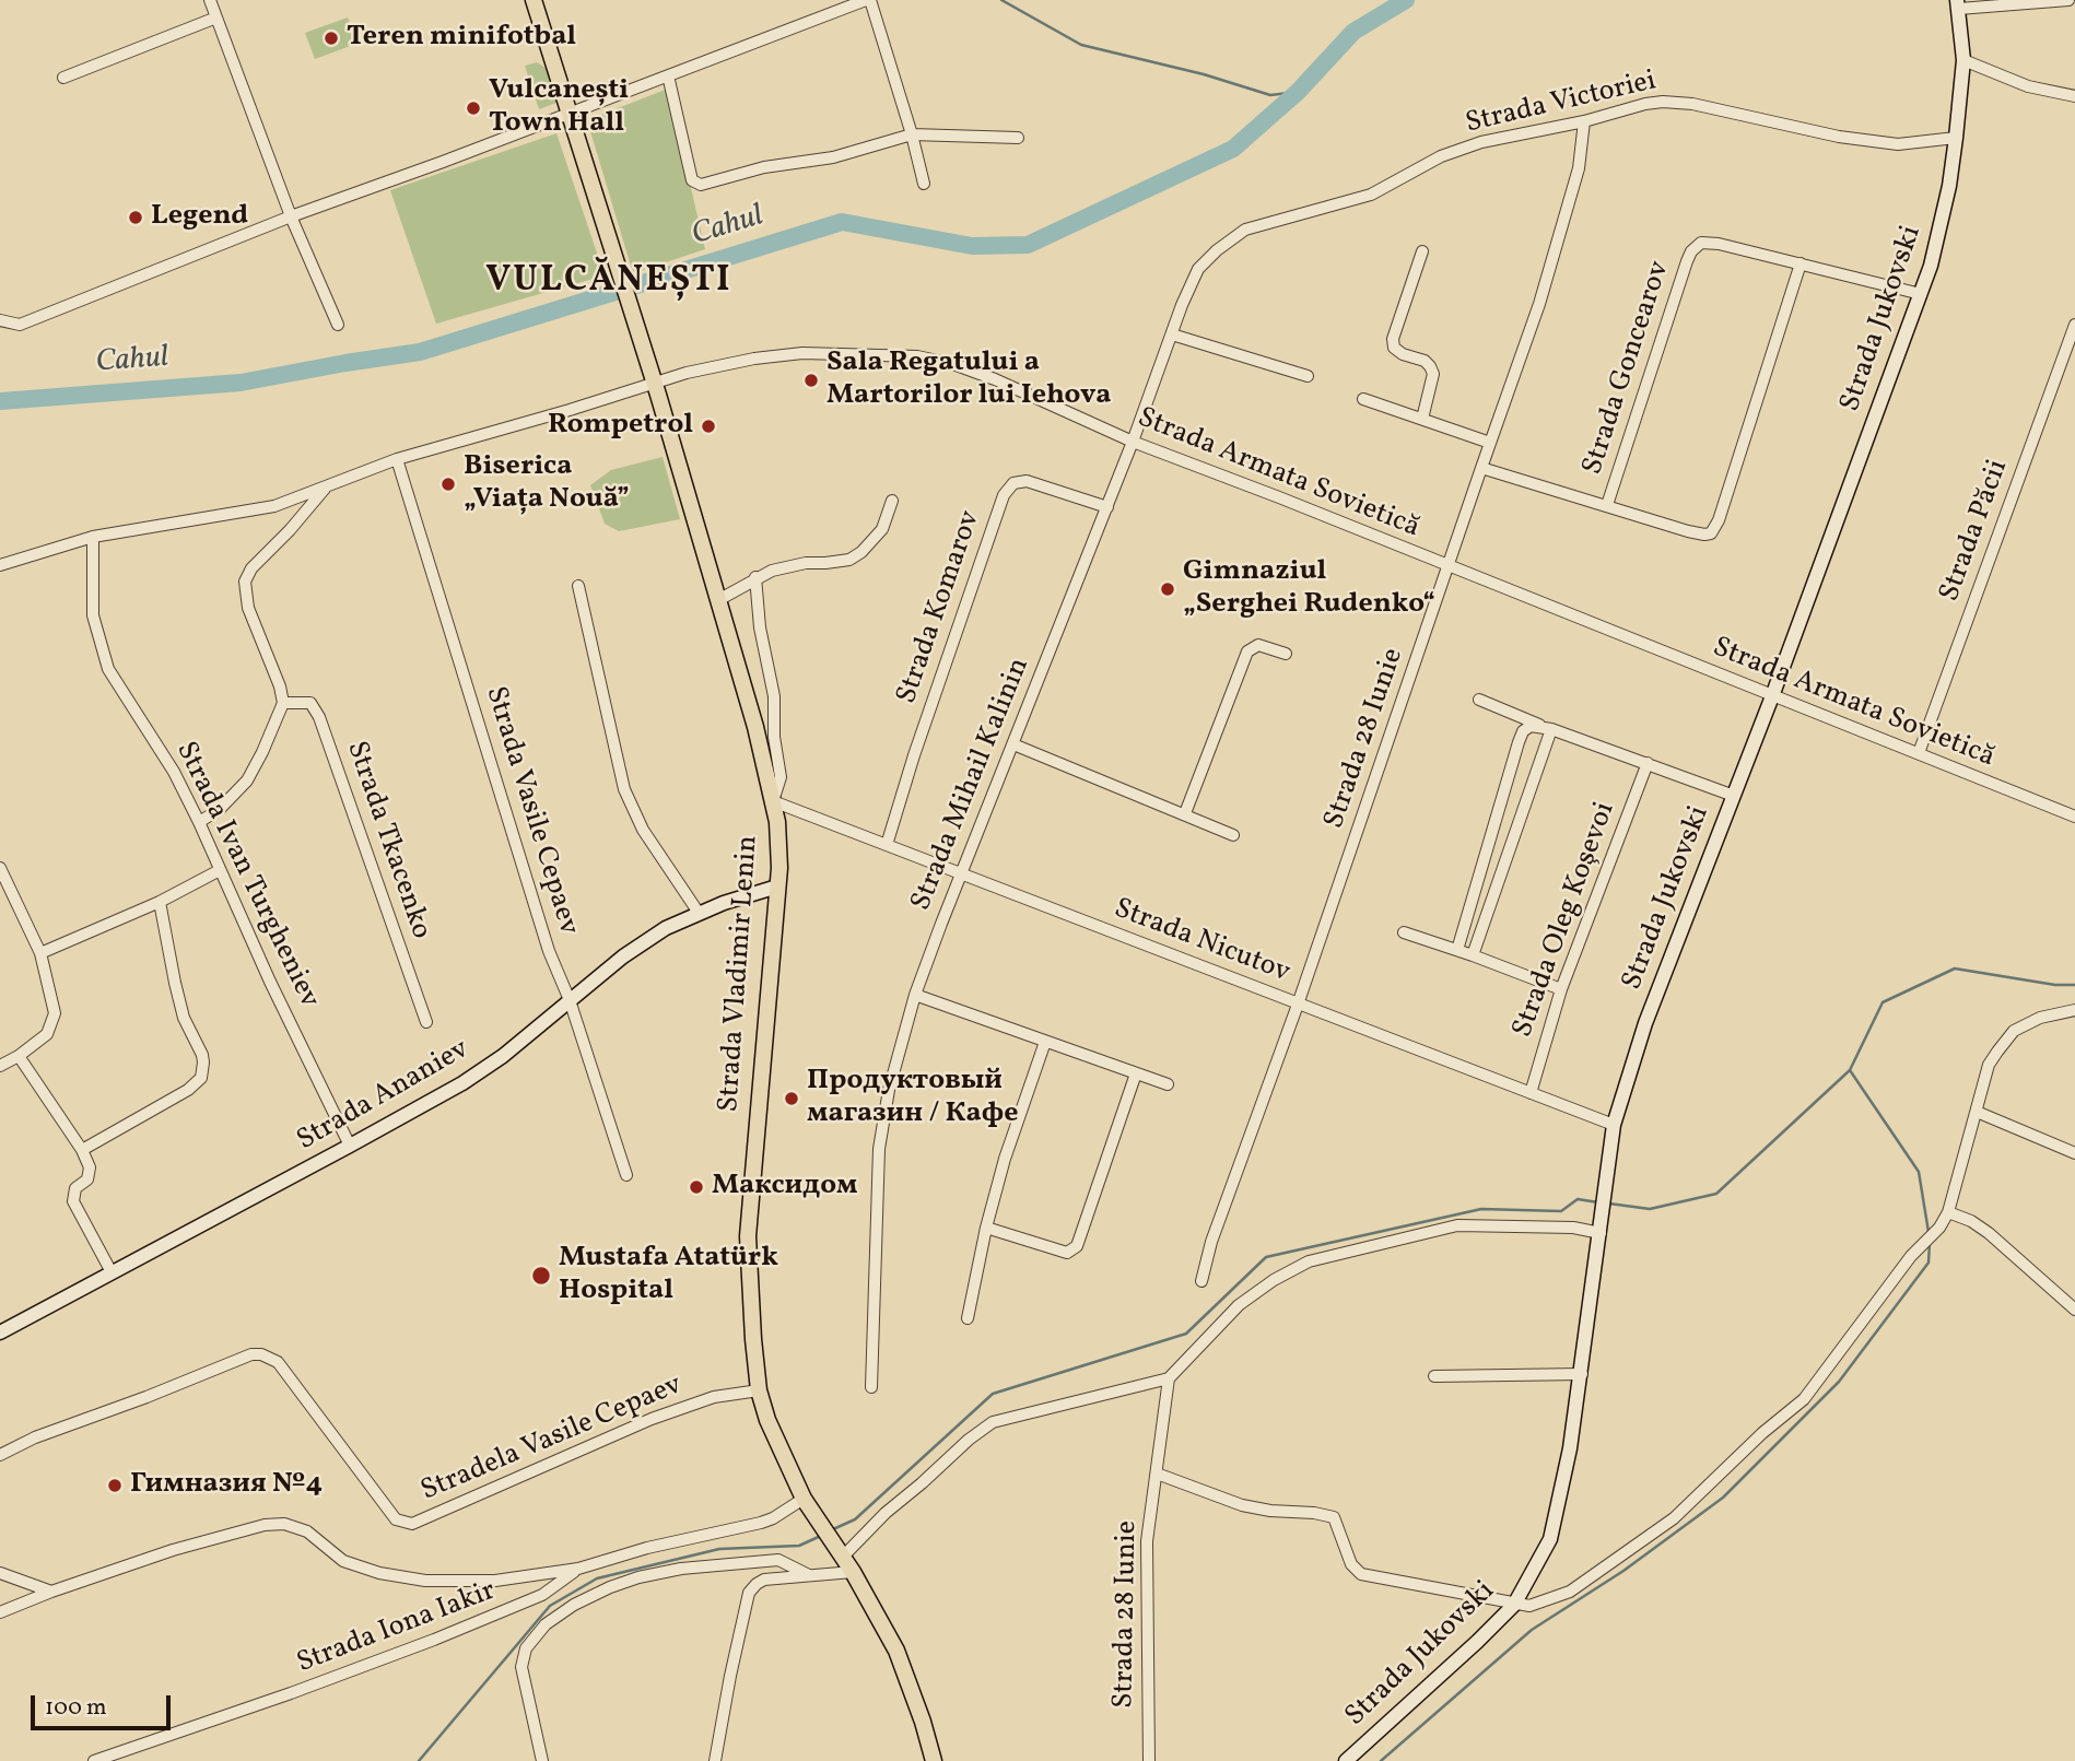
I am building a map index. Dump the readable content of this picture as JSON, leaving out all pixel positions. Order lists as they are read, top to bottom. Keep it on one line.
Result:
{"streets":{"main road":["Strada Jukovski","Strada Vladimir Lenin","Strada Ananiev"],"street":["Strada Victoriei","Strada Goncearov","Strada Armata Sovietică","Strada Păcii","Strada Komarov","Strada 28 Iunie","Strada Mihail Kalinin","Strada Vasile Cepaev","Strada Tkacenko","Strada Ivan Turgheniev","Strada Oleg Koşevoi","Strada Nicutov","Stradela Vasile Cepaev","Strada Iona Iakir"]},"crossings":[["Strada Victoriei","Strada Jukovski"],["Strada Victoriei","Strada 28 Iunie"],["Strada Victoriei","Strada Mihail Kalinin"],["Strada Jukovski","Strada Armata Sovietică"],["Strada Jukovski","Strada Nicutov"],["Strada Armata Sovietică","Strada Păcii"],["Strada Armata Sovietică","Strada 28 Iunie"],["Strada Armata Sovietică","Strada Mihail Kalinin"],["Strada Armata Sovietică","Strada Vasile Cepaev"],["Strada Armata Sovietică","Strada Ivan Turgheniev"],["Strada Armata Sovietică","Strada Vladimir Lenin"],["Strada Komarov","Strada Mihail Kalinin"],["Strada Komarov","Strada Nicutov"],["Strada 28 Iunie","Strada Nicutov"],["Strada Mihail Kalinin","Strada Nicutov"],["Strada Vasile Cepaev","Strada Ananiev"],["Strada Ivan Turgheniev","Strada Ananiev"],["Strada Oleg Koşevoi","Strada Nicutov"],["Strada Nicutov","Strada Vladimir Lenin"],["Strada Vladimir Lenin","Strada Ananiev"],["Strada Vladimir Lenin","Stradela Vasile Cepaev"]],"districts":["VULCĂNEȘTI"],"water":["Cahul"],"places":["Teren minifotbal","Vulcanești Town Hall","Legend","Sala Regatului a Martorilor lui Iehova","Rompetrol","Biserica „Viața Nouă”","Gimnaziul „Serghei Rudenko“","Продуктовый магазин / Кафе","Максидом","Mustafa Atatürk Hospital","Гимназия №4"],"scale_bar":"100 m"}
